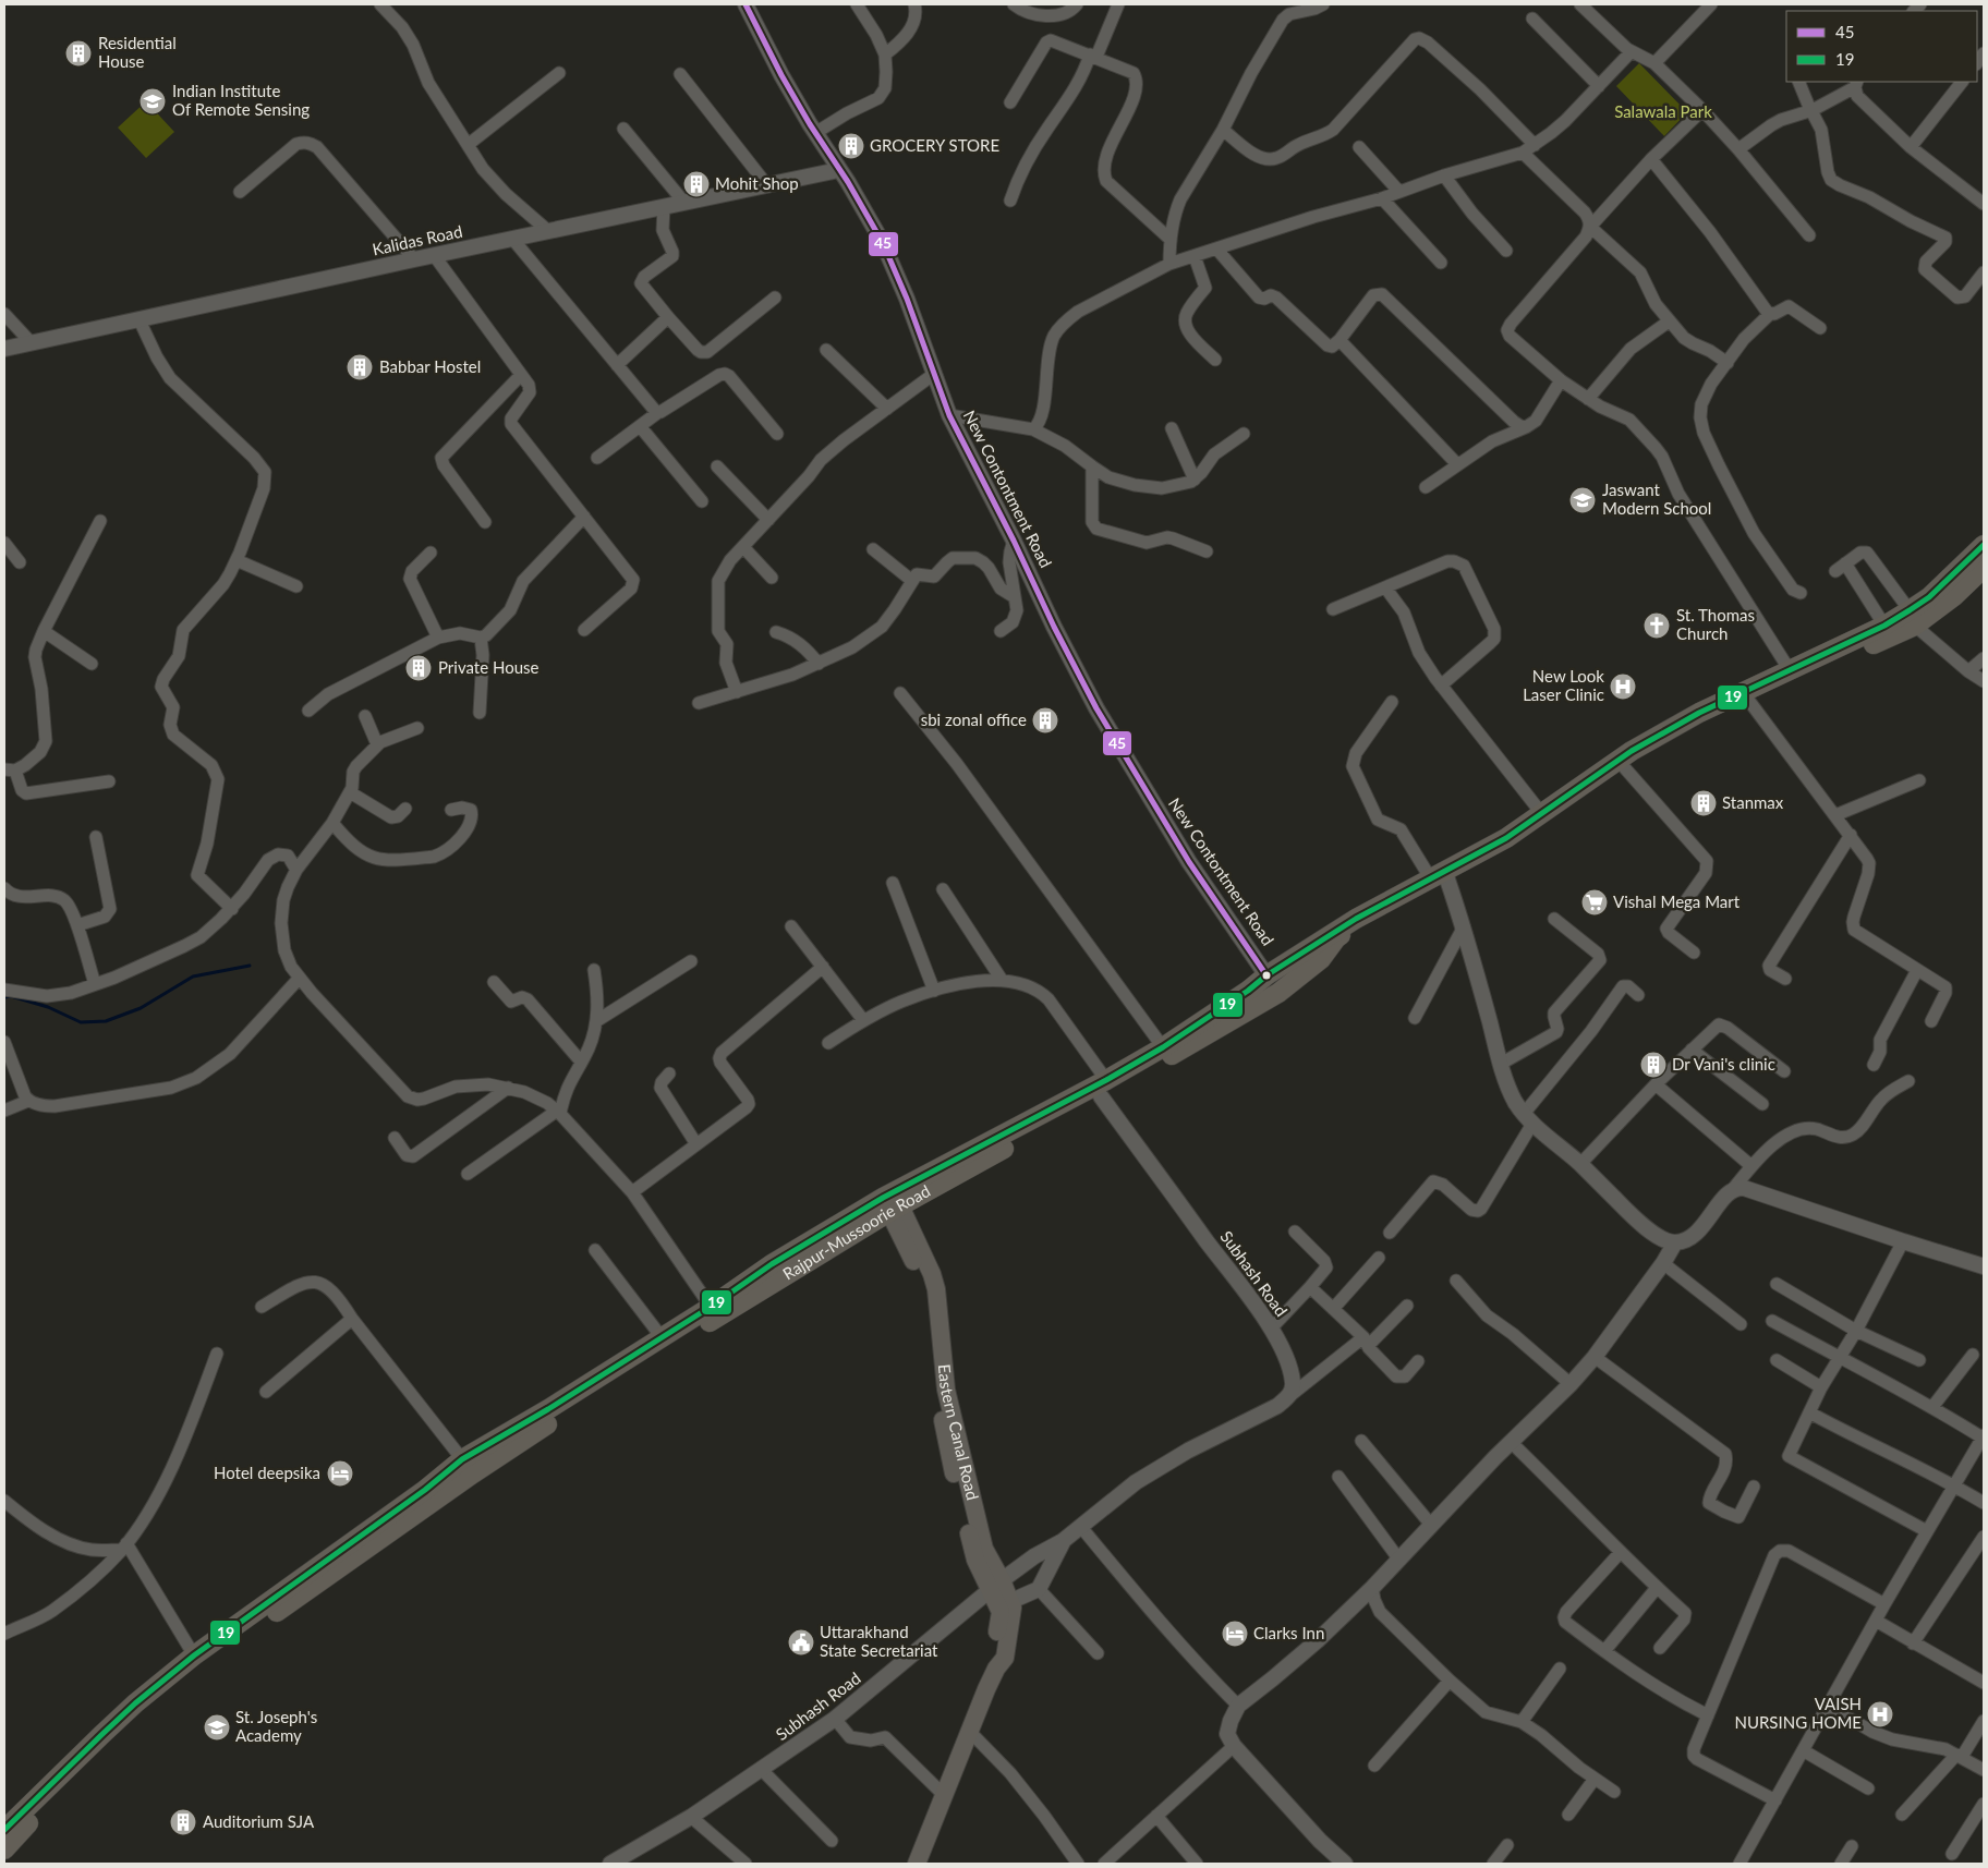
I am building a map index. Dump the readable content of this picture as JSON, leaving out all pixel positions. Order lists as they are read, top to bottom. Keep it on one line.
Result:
{"streets":{"main road":["Rajpur-Mussoorie Road","Eastern Canal Road"],"street":["Kalidas Road","New Contontment Road","Subhash Road"]},"crossings":[["Kalidas Road","New Contontment Road"],["New Contontment Road","Rajpur-Mussoorie Road"],["Rajpur-Mussoorie Road","Subhash Road"],["Rajpur-Mussoorie Road","Eastern Canal Road"],["Subhash Road","Eastern Canal Road"]],"parks":["Salawala Park"],"places":{"building":["Residential House","GROCERY STORE","Mohit Shop","Babbar Hostel","Private House","sbi zonal office","Stanmax","Dr Vani's clinic","Auditorium SJA"],"school or university":["Indian Institute Of Remote Sensing","Jaswant Modern School","St. Joseph's Academy"],"church":["St. Thomas Church"],"hospital":["New Look Laser Clinic","VAISH NURSING HOME"],"supermarket":["Vishal Mega Mart"],"hotel":["Hotel deepsika","Clarks Inn"],"public building":["Uttarakhand State Secretariat"]},"lines":["transit line 45","transit line 19"],"legend":["45","19"]}
